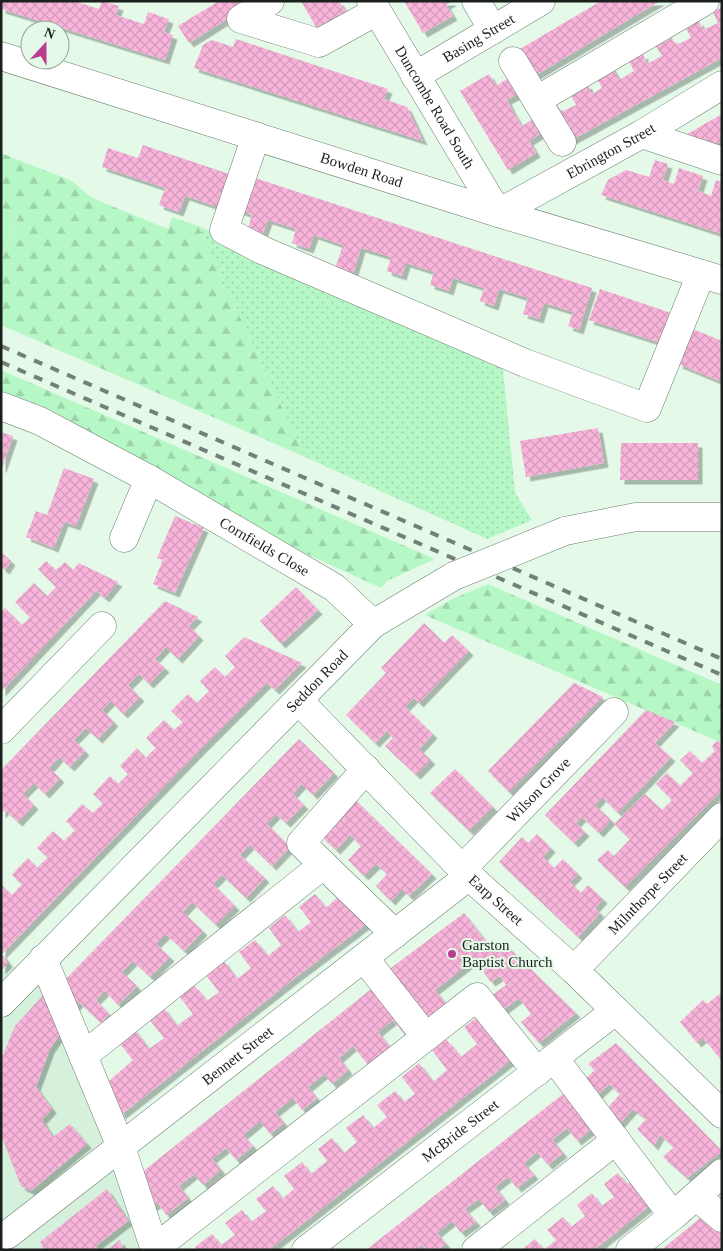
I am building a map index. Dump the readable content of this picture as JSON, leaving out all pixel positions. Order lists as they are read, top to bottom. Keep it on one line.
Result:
{"streets":{"street":["Basing Street","Duncombe Road South","Ebrington Street","Bowden Road","Cornfields Close","Seddon Road","Wilson Grove","Milnthorpe Street","Earp Street","Bennett Street","McBride Street"]},"crossings":[["Basing Street","Duncombe Road South"],["Duncombe Road South","Ebrington Street"],["Duncombe Road South","Bowden Road"],["Ebrington Street","Bowden Road"],["Cornfields Close","Seddon Road"],["Seddon Road","Earp Street"],["Wilson Grove","Earp Street"],["Wilson Grove","Bennett Street"],["Milnthorpe Street","Earp Street"],["Earp Street","Bennett Street"],["Earp Street","McBride Street"]],"places":["Garston Baptist Church"],"north":"top"}
